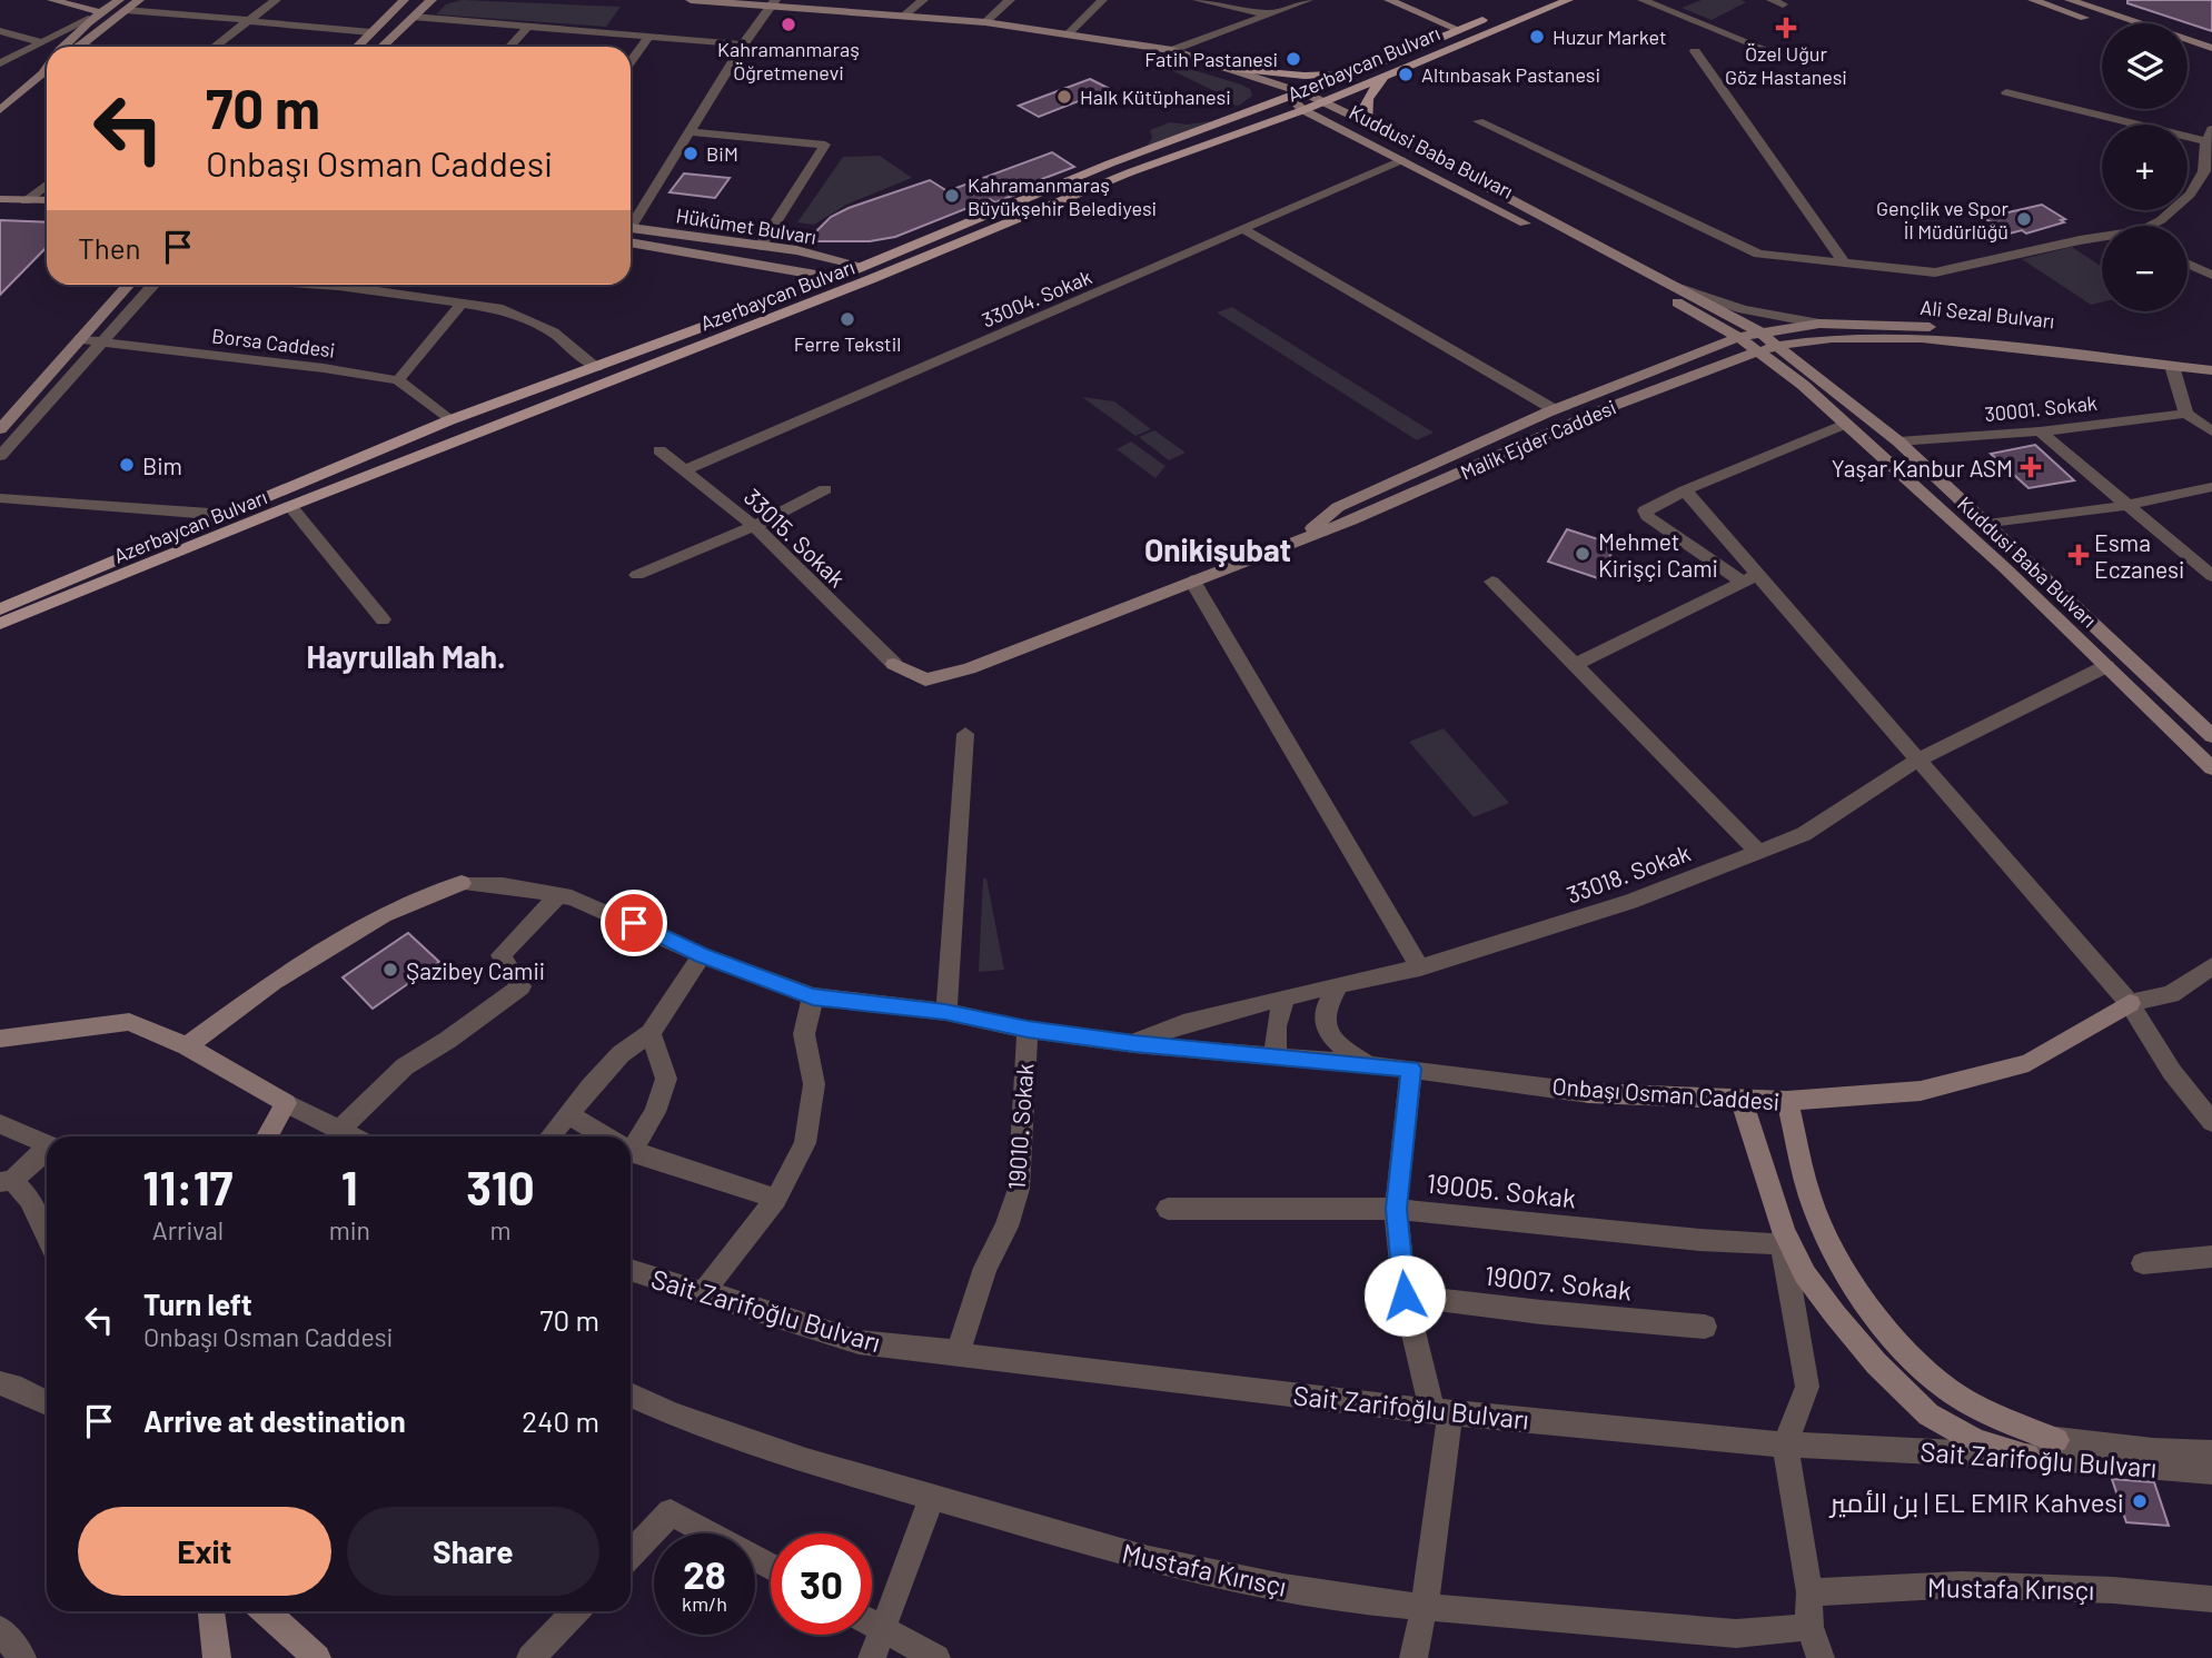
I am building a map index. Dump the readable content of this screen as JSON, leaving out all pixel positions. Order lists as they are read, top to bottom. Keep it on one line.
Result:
{"streets":{"main road":["Azerbaycan Bulvarı","Kuddusi Baba Bulvarı","Hükümet Bulvarı","Ali Sezal Bulvarı","Malik Ejder Caddesi","Onbaşı Osman Caddesi"],"street":["33004. Sokak","Borsa Caddesi","30001. Sokak","33015. Sokak","33018. Sokak","19010. Sokak","19005. Sokak","19007. Sokak","Sait Zarifoğlu Bulvarı","Mustafa Kırısçı"]},"crossings":[["Azerbaycan Bulvarı","Kuddusi Baba Bulvarı"],["Azerbaycan Bulvarı","Hükümet Bulvarı"],["Kuddusi Baba Bulvarı","33004. Sokak"],["Kuddusi Baba Bulvarı","Ali Sezal Bulvarı"],["Kuddusi Baba Bulvarı","30001. Sokak"],["Kuddusi Baba Bulvarı","Malik Ejder Caddesi"],["Kuddusi Baba Bulvarı","33018. Sokak"],["33004. Sokak","33015. Sokak"],["Ali Sezal Bulvarı","Malik Ejder Caddesi"],["Malik Ejder Caddesi","33015. Sokak"],["33018. Sokak","Onbaşı Osman Caddesi"],["Onbaşı Osman Caddesi","19010. Sokak"],["19010. Sokak","Sait Zarifoğlu Bulvarı"]],"districts":["Onikişubat","Hayrullah Mah."],"places":{"other":["Kahramanmaraş Öğretmenevi","Huzur Market","Fatih Pastanesi","Altınbasak Pastanesi","Halk Kütüphanesi","BiM","Kahramanmaraş Büyükşehir Belediyesi","Gençlik ve Spor İl Müdürlüğü","Ferre Tekstil","Bim","Mehmet Kirişçi Cami","Şazibey Camii","بن الأمير | EL EMIR Kahvesi"],"health":["Özel Uğur Göz Hastanesi","Yaşar Kanbur ASM","Esma Eczanesi"]},"page":{"map_buttons":["+","−"],"turn":["70 m","Onbaşı Osman Caddesi"],"then":"Then","eta":["11:17","Arrival","1","min","310","m"],"list":[{"name":"Turn left","note":"Onbaşı Osman Caddesi","value":"70 m"},{"name":"Arrive at destination","value":"240 m"}],"buttons":["Exit","Share"],"speed":"28 km/h","limit":"30"}}
